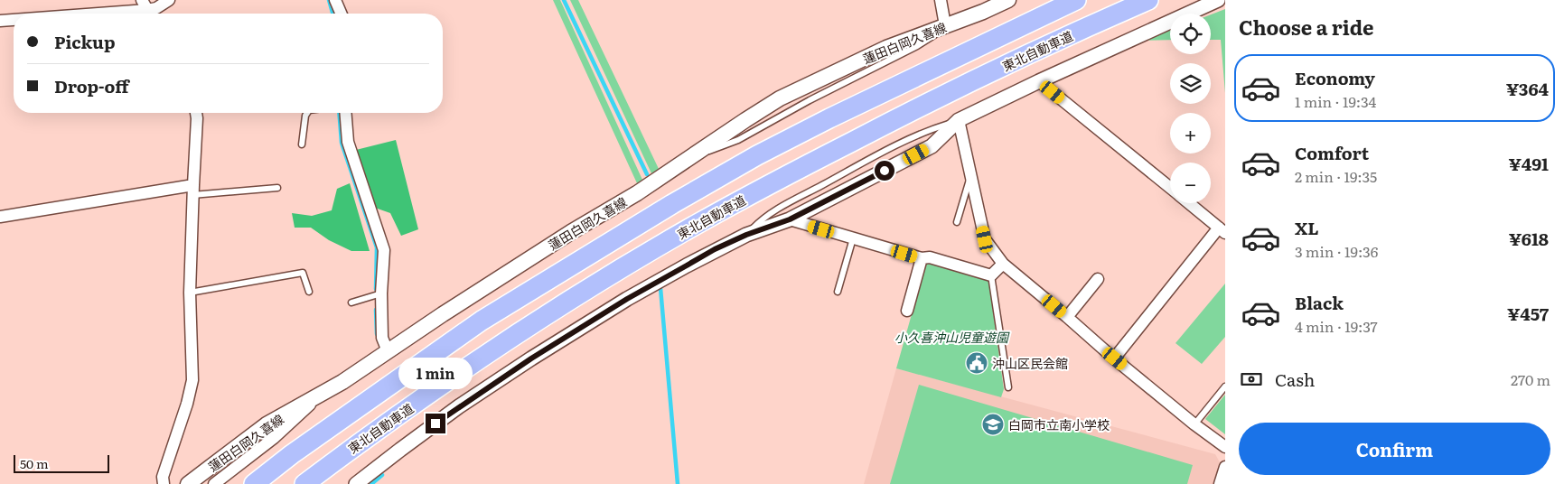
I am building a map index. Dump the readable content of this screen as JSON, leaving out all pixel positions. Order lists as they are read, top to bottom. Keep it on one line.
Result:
{"streets":{"highway":["東北自動車道"],"main road":["蓮田白岡久喜線"]},"parks":["小久喜沖山児童遊園"],"places":{"public building":["沖山区民会館"],"school or university":["白岡市立南小学校"]},"scale_bar":"50 m","page":{"heading":"Choose a ride","map_buttons":["+","−"],"banner":["Pickup","Drop-off"],"list":[{"name":"Economy","note":"1 min · 19:34","value":"¥364"},{"name":"Comfort","note":"2 min · 19:35","value":"¥491"},{"name":"XL","note":"3 min · 19:36","value":"¥618"},{"name":"Black","note":"4 min · 19:37","value":"¥457"}],"pay":["Cash","270 m"],"bubble":"1 min","buttons":"Confirm","scale":"50 m"}}
